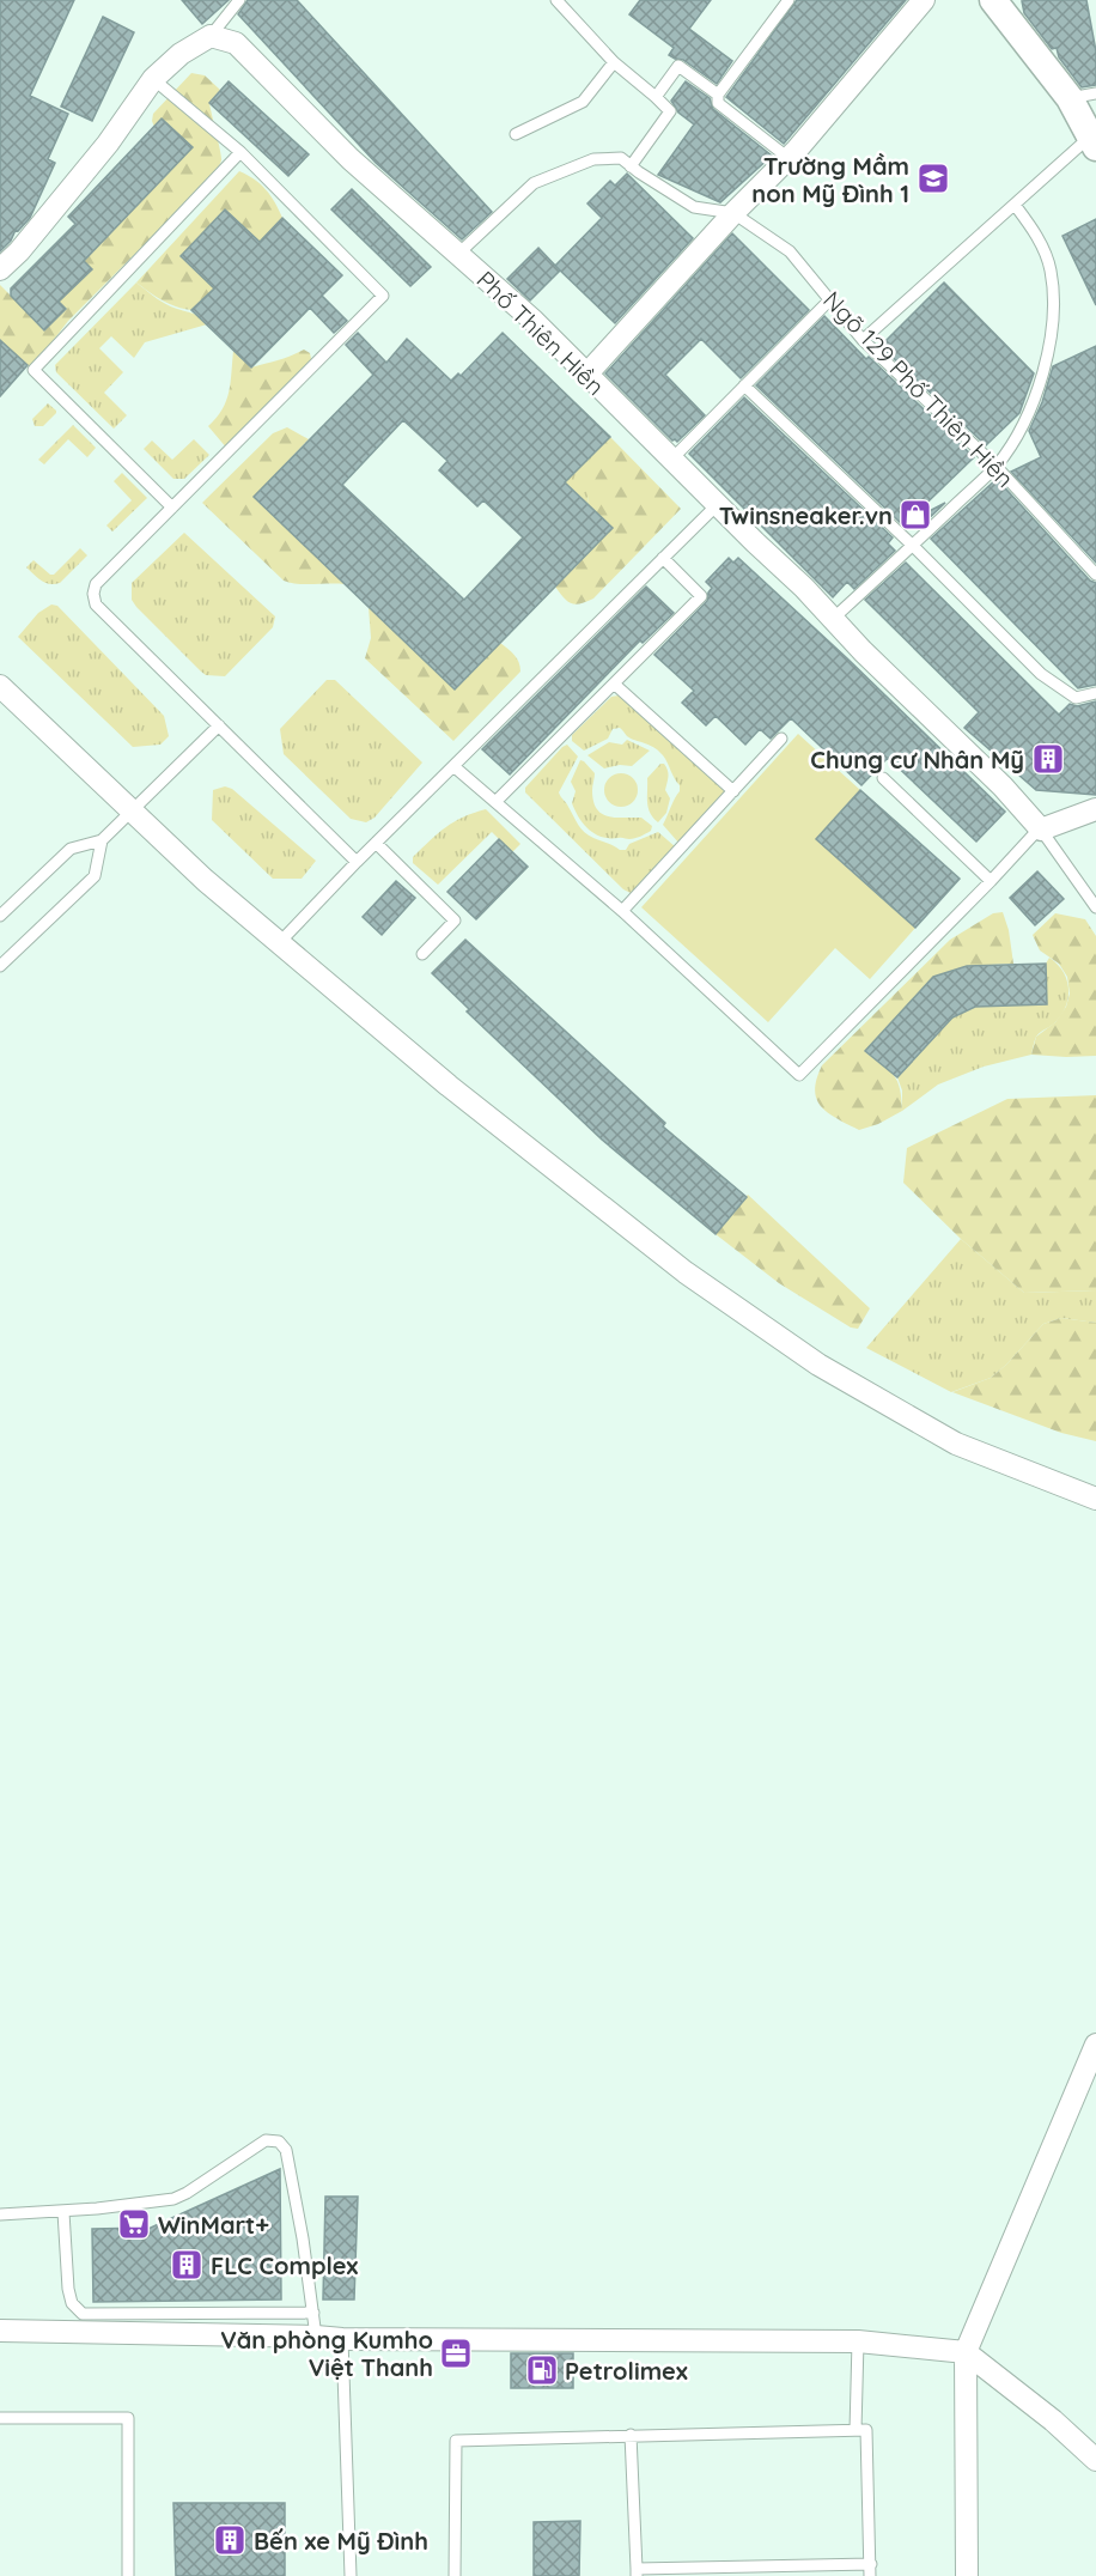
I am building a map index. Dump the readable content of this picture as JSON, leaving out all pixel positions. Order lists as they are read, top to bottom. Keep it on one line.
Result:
{"streets":{"street":["Phố Thiên Hiền"],"lane":["Ngõ 129 Phố Thiên Hiền"]},"places":{"school or university":["Trường Mầm non Mỹ Đình 1"],"shop":["Twinsneaker.vn"],"building":["Chung cư Nhân Mỹ","FLC Complex","Bến xe Mỹ Đình"],"supermarket":["WinMart+"],"office":["Văn phòng Kumho Việt Thanh"],"fuel station":["Petrolimex"]}}
